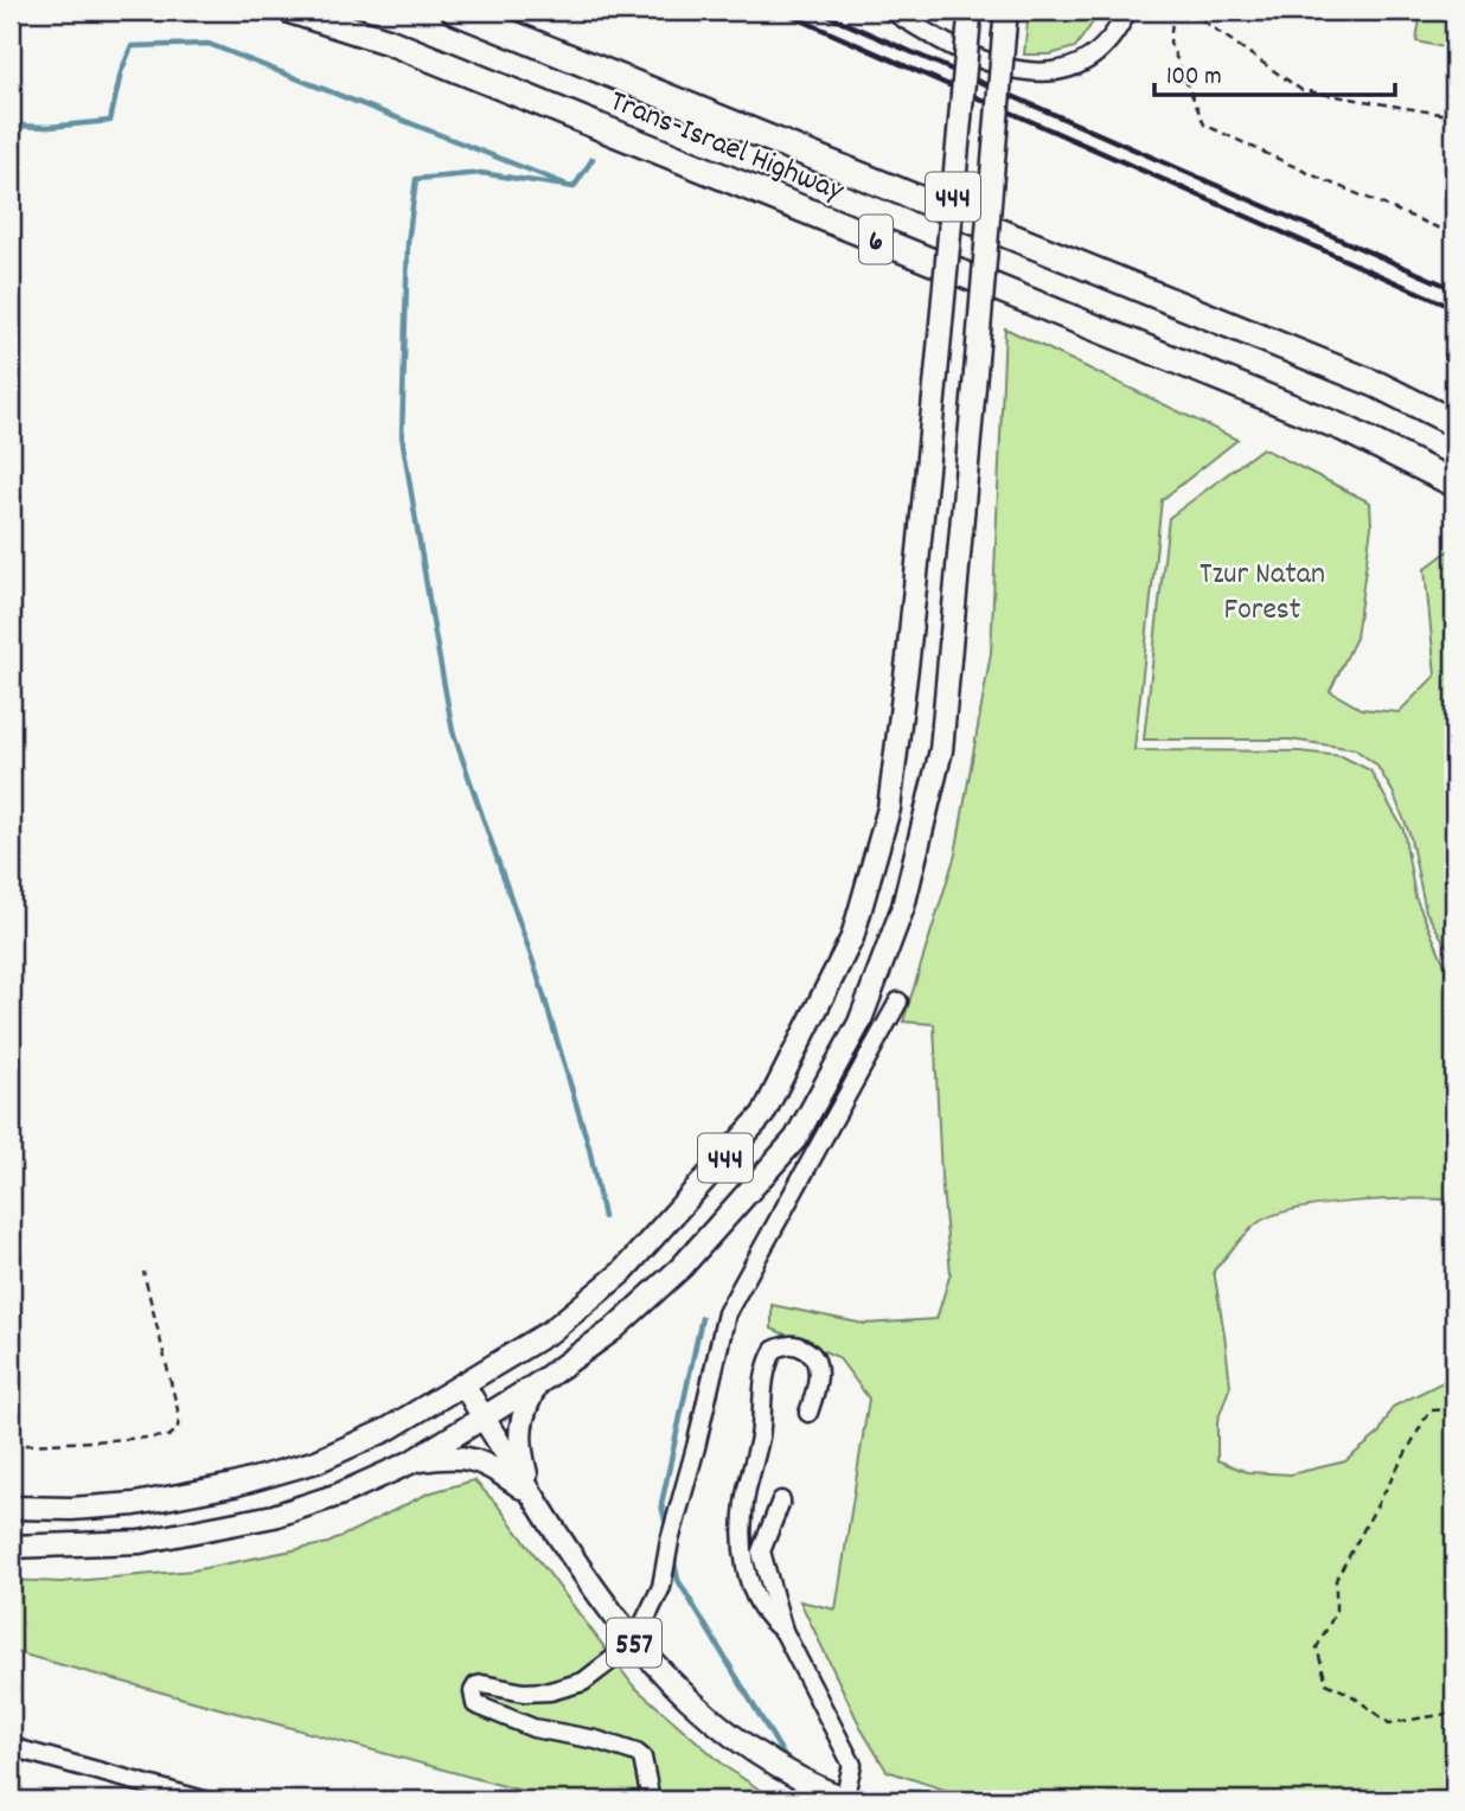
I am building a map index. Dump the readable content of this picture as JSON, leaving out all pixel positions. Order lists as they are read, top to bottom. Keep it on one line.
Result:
{"streets":{"highway":["Trans-Israel Highway","6"],"main road":["444","557"]},"crossings":[["444","557"]],"parks":["Tzur Natan Forest"],"scale_bar":"100 m"}
